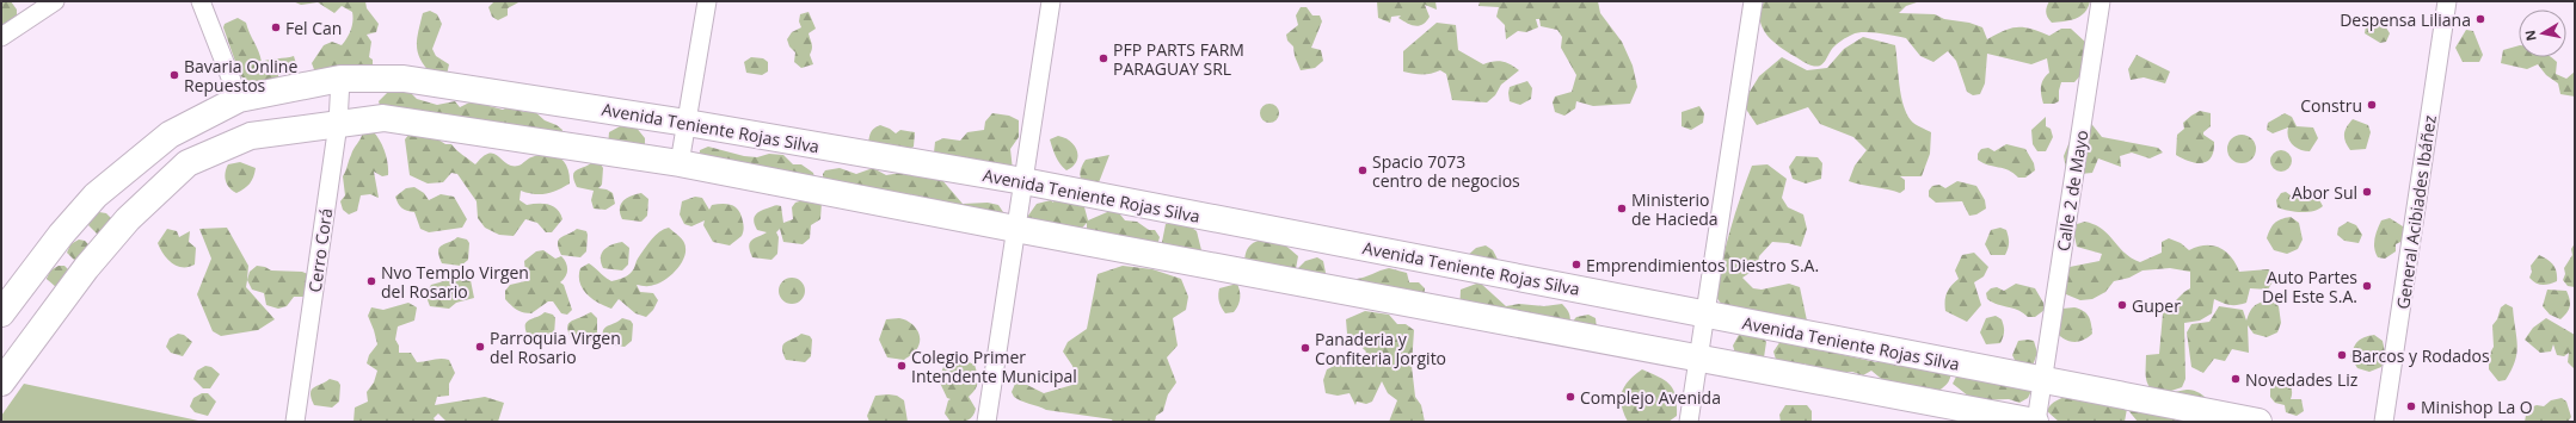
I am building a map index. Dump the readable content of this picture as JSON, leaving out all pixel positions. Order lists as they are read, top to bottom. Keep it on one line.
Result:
{"streets":{"street":["Avenida Teniente Rojas Silva","Calle 2 de Mayo","General Acibiades Ibáñez","Cerro Corá"]},"crossings":[["Avenida Teniente Rojas Silva","Calle 2 de Mayo"],["Avenida Teniente Rojas Silva","Cerro Corá"]],"places":["Despensa Liliana","Fel Can","PFP PARTS FARM PARAGUAY SRL","Bavaria Online Repuestos","Constru","Spacio 7073 centro de negocios","Abor Sul","Ministerio de Hacieda","Emprendimientos Diestro S.A.","Nvo Templo Virgen del Rosario","Auto Partes Del Este S.A.","Guper","Parroquia Virgen del Rosario","Panaderia y Confiteria Jorgito","Barcos y Rodados","Colegio Primer Intendente Municipal","Novedades Liz","Complejo Avenida","Minishop La O"],"north":"left"}
